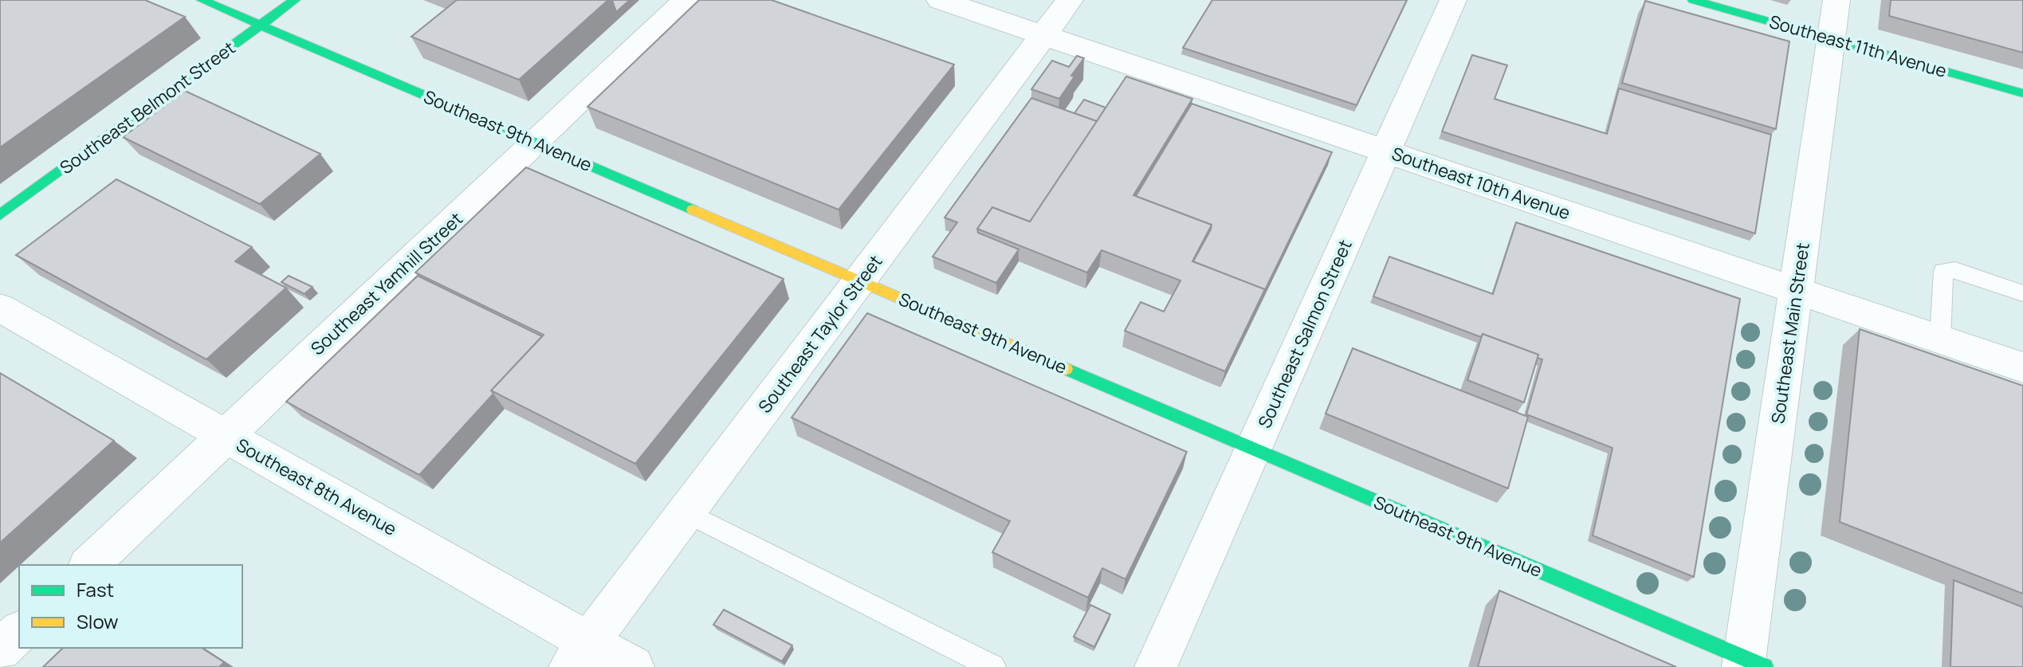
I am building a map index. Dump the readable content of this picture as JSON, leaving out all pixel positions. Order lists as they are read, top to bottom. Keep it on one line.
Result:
{"streets":{"street":["Southeast 11th Avenue","Southeast Belmont Street","Southeast 9th Avenue","Southeast 10th Avenue","Southeast Yamhill Street","Southeast Main Street","Southeast Taylor Street","Southeast Salmon Street","Southeast 8th Avenue"]},"crossings":[["Southeast 11th Avenue","Southeast Main Street"],["Southeast Belmont Street","Southeast 9th Avenue"],["Southeast 9th Avenue","Southeast Yamhill Street"],["Southeast 9th Avenue","Southeast Main Street"],["Southeast 9th Avenue","Southeast Taylor Street"],["Southeast 9th Avenue","Southeast Salmon Street"],["Southeast 10th Avenue","Southeast Main Street"],["Southeast 10th Avenue","Southeast Taylor Street"],["Southeast 10th Avenue","Southeast Salmon Street"],["Southeast Yamhill Street","Southeast 8th Avenue"],["Southeast Taylor Street","Southeast 8th Avenue"]],"legend":["Fast","Slow"]}
